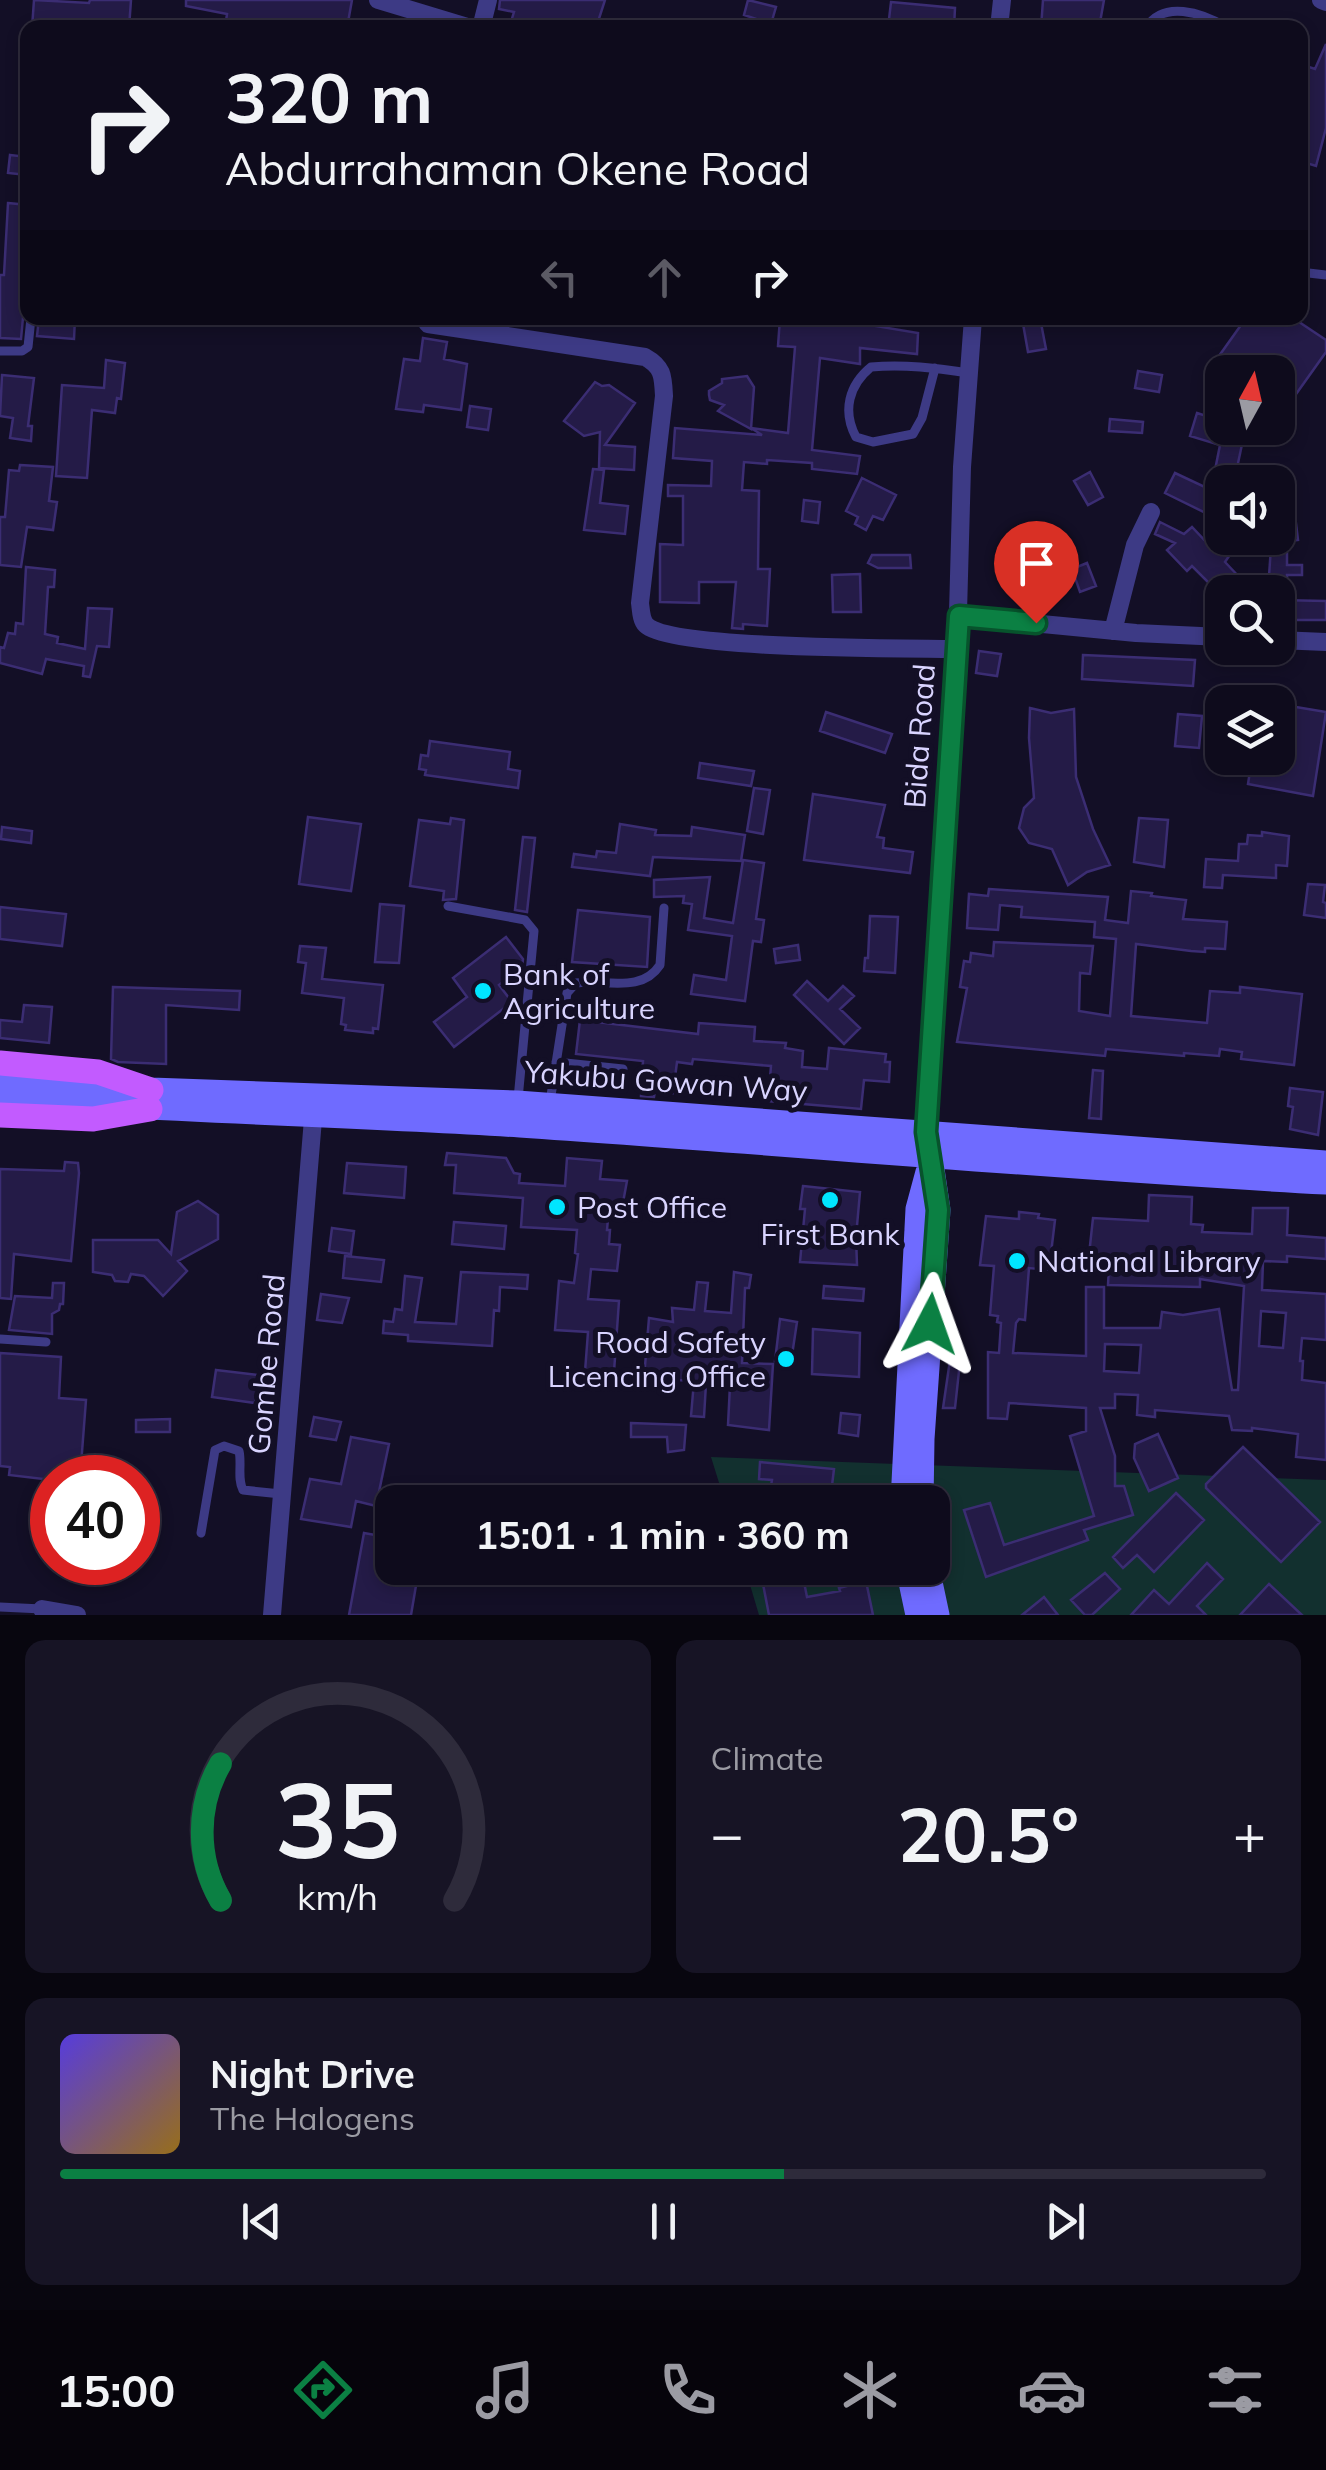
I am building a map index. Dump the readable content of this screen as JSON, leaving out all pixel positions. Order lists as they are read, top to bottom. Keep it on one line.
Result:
{"streets":{"street":["Bida Road","Yakubu Gowan Way","Gombe Road"]},"crossings":[["Bida Road","Yakubu Gowan Way"],["Yakubu Gowan Way","Gombe Road"]],"places":["Bank of Agriculture","First Bank","Post Office","National Library","Road Safety Licencing Office"],"north":"top","page":{"turn":["320 m","Abdurrahaman Okene Road"],"limit":"40","trip":"15:01 · 1 min · 360 m","tile":"Climate","heat":["−","20.5°","+"],"song":["Night Drive","The Halogens"],"tabs":"15:00","gauge":["35","km/h"]}}
